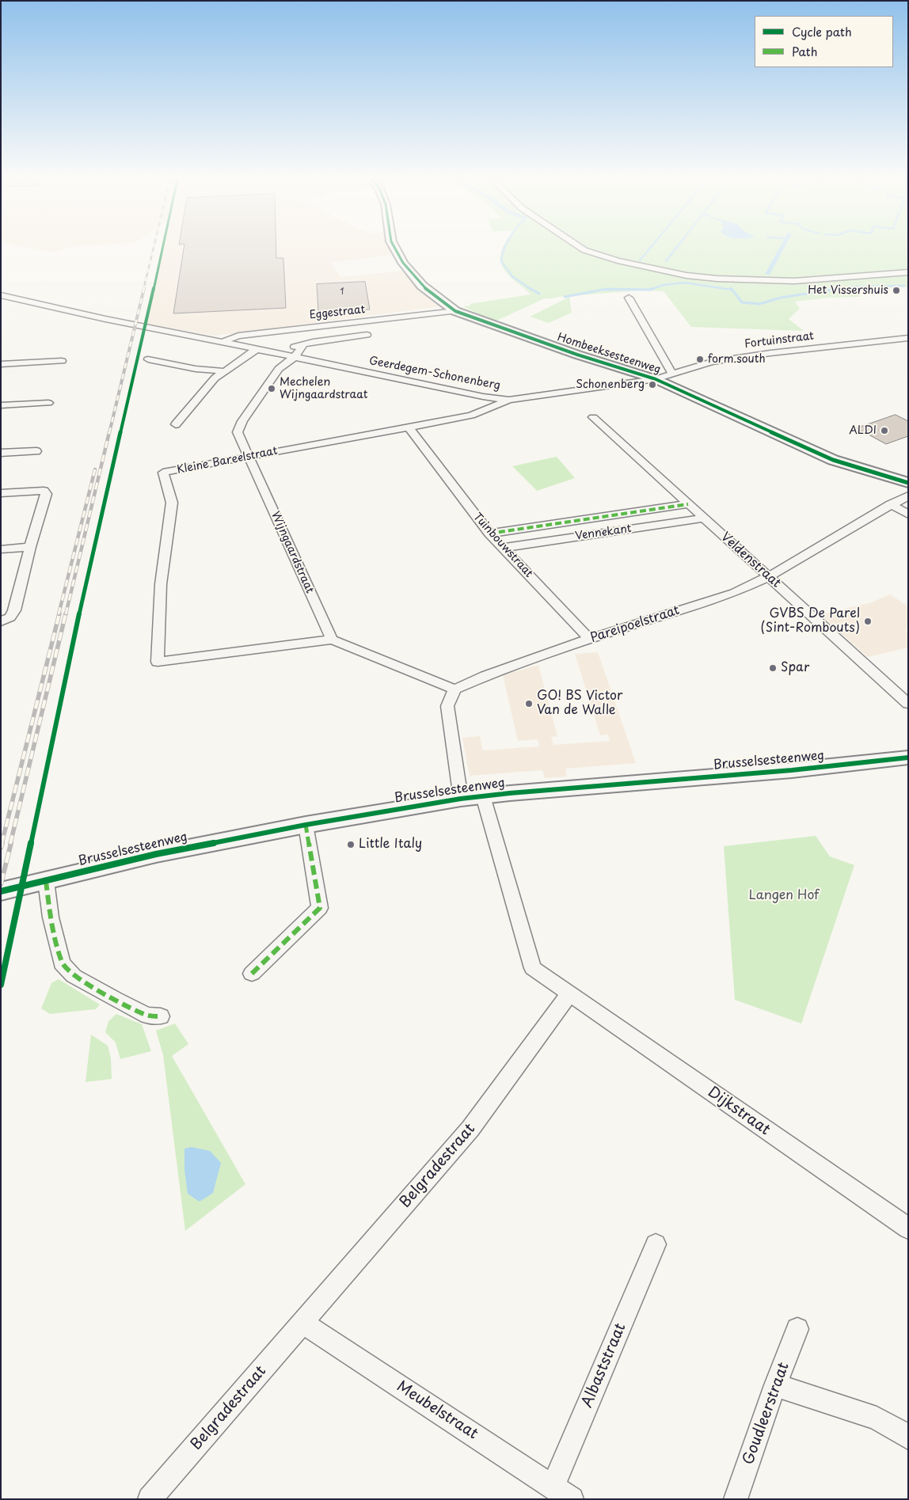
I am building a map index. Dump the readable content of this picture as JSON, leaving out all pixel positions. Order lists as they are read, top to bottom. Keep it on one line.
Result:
{"streets":{"main road":["Hombeeksesteenweg","Brusselsesteenweg"],"street":["Eggestraat","Fortuinstraat","Geerdegem-Schonenberg","Kleine Bareelstraat","Vennekant","Tuinbouwstraat","Wijngaardstraat","Veldenstraat","Pareipoelstraat","Dijkstraat","Belgradestraat","Albaststraat","Meubelstraat","Goudleerstraat"]},"crossings":[["Eggestraat","Hombeeksesteenweg"],["Eggestraat","Geerdegem-Schonenberg"],["Fortuinstraat","Hombeeksesteenweg"],["Fortuinstraat","Geerdegem-Schonenberg"],["Hombeeksesteenweg","Geerdegem-Schonenberg"],["Geerdegem-Schonenberg","Kleine Bareelstraat"],["Geerdegem-Schonenberg","Wijngaardstraat"],["Kleine Bareelstraat","Tuinbouwstraat"],["Kleine Bareelstraat","Wijngaardstraat"],["Vennekant","Tuinbouwstraat"],["Vennekant","Veldenstraat"],["Tuinbouwstraat","Pareipoelstraat"],["Veldenstraat","Pareipoelstraat"],["Dijkstraat","Belgradestraat"],["Belgradestraat","Meubelstraat"],["Albaststraat","Meubelstraat"]],"parks":["Langen Hof"],"places":["Het Vissershuis","form.south","Schonenberg","Mechelen Wijngaardstraat","ALDI","GVBS De Parel (Sint-Rombouts)","Spar","GO! BS Victor Van de Walle","Little Italy"],"house_numbers":["1"],"legend":["Cycle path","Path"]}
